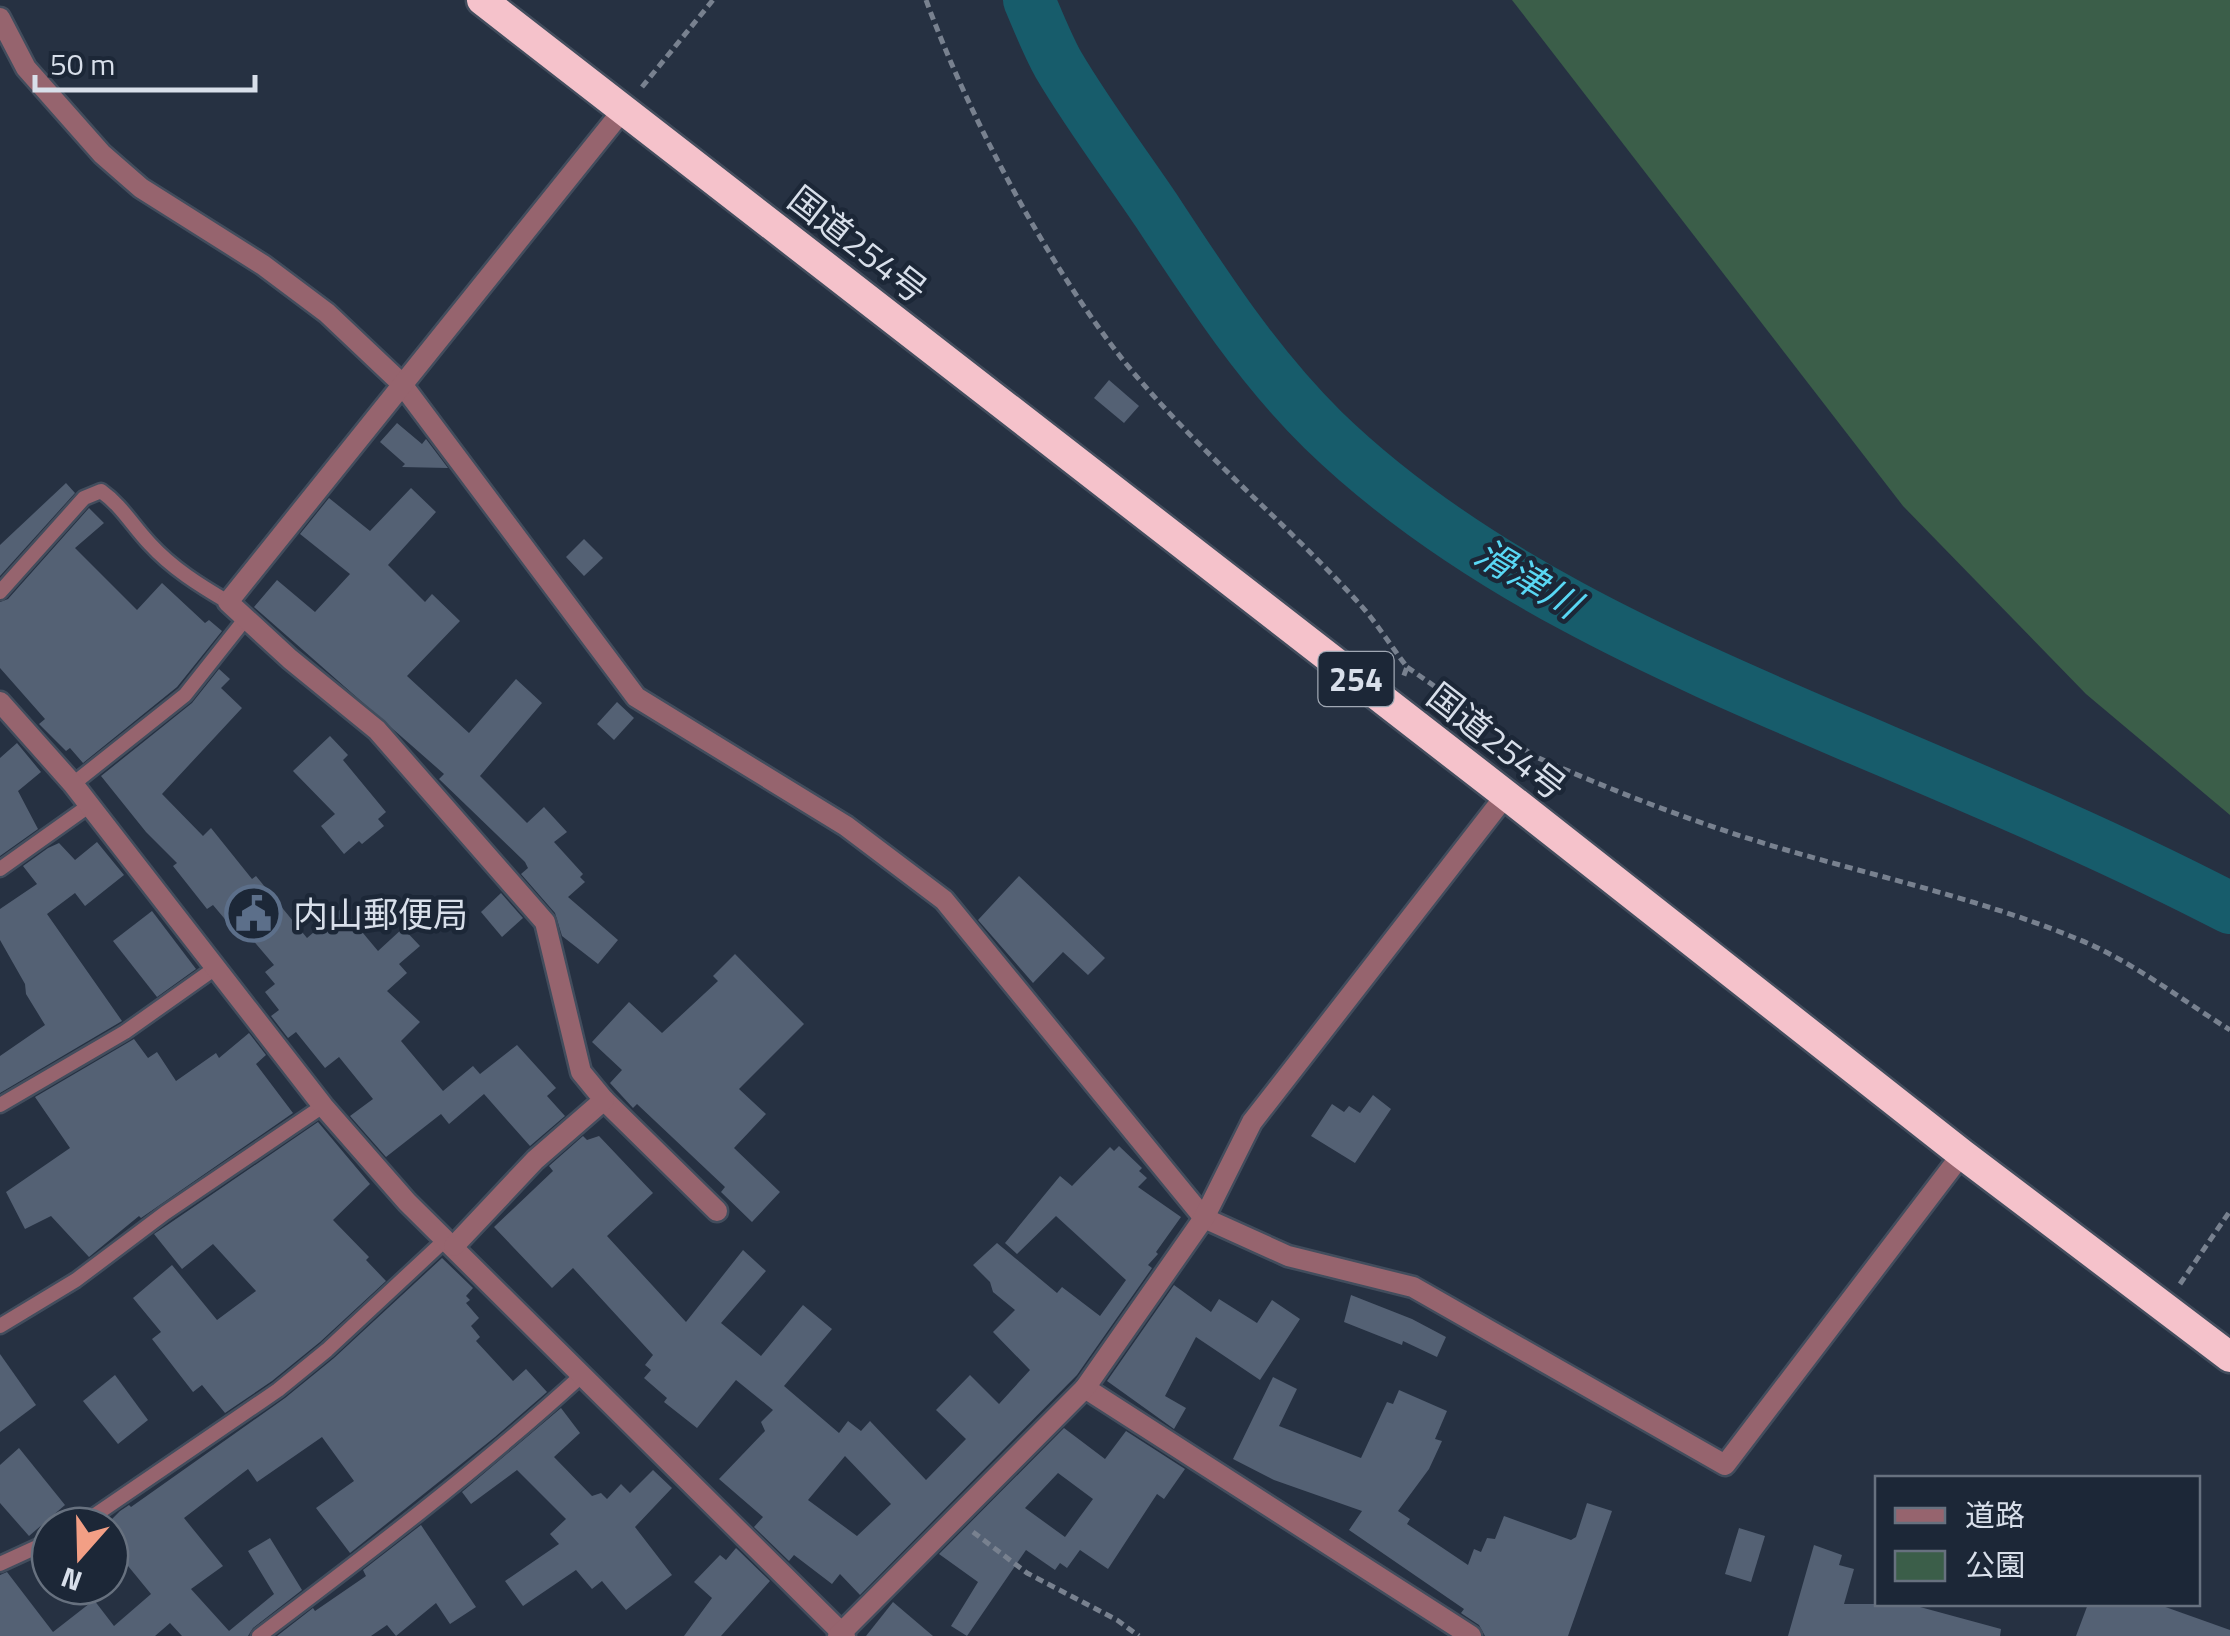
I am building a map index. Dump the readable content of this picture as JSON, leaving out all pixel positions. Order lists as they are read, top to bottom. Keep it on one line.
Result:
{"streets":{"highway":["国道254号","254"]},"water":["滑津川"],"places":{"public building":["内山郵便局"]},"legend":["道路","公園"],"scale_bar":"50 m","north":"bottom"}
